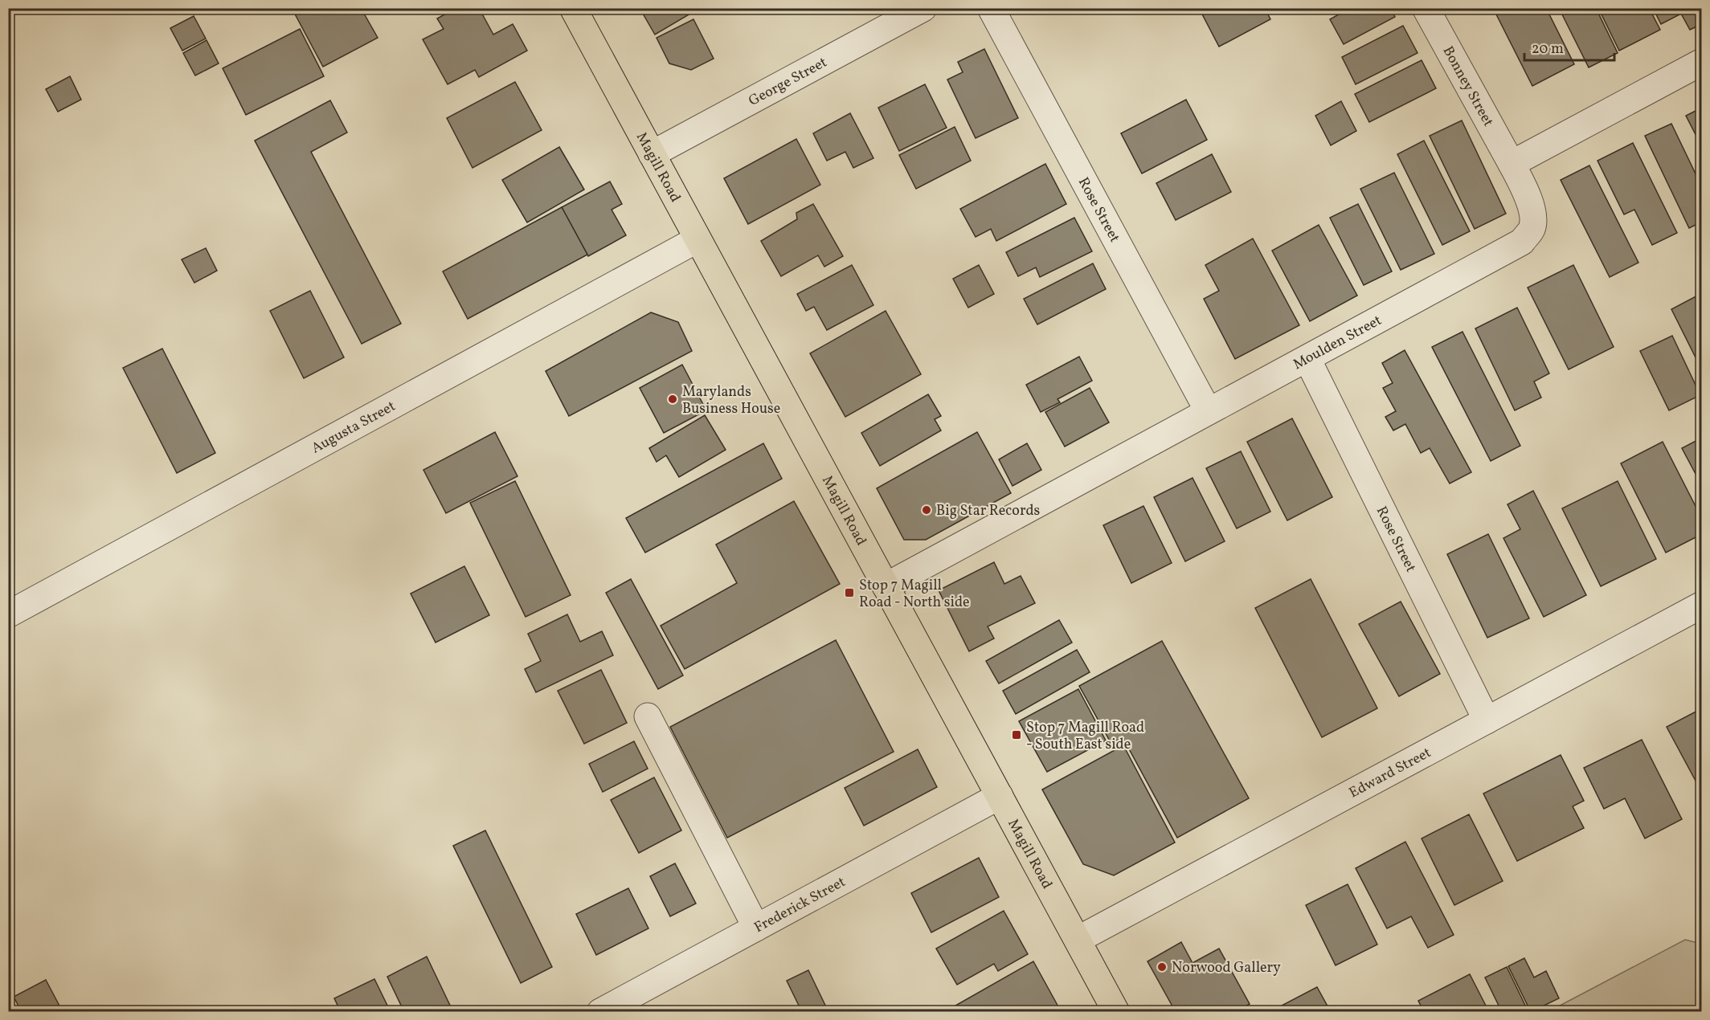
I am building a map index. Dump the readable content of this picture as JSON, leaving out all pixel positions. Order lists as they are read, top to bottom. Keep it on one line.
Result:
{"streets":{"main road":["Magill Road"],"street":["George Street","Bonney Street","Rose Street","Moulden Street","Augusta Street","Edward Street","Frederick Street"]},"crossings":[["George Street","Magill Road"],["Bonney Street","Moulden Street"],["Magill Road","Moulden Street"],["Magill Road","Augusta Street"],["Magill Road","Edward Street"],["Magill Road","Frederick Street"],["Rose Street","Moulden Street"],["Rose Street","Edward Street"]],"places":{"other":["Marylands Business House","Big Star Records","Norwood Gallery"],"transit":["Stop 7 Magill Road - North side","Stop 7 Magill Road - South East side"]},"scale_bar":"20 m"}
